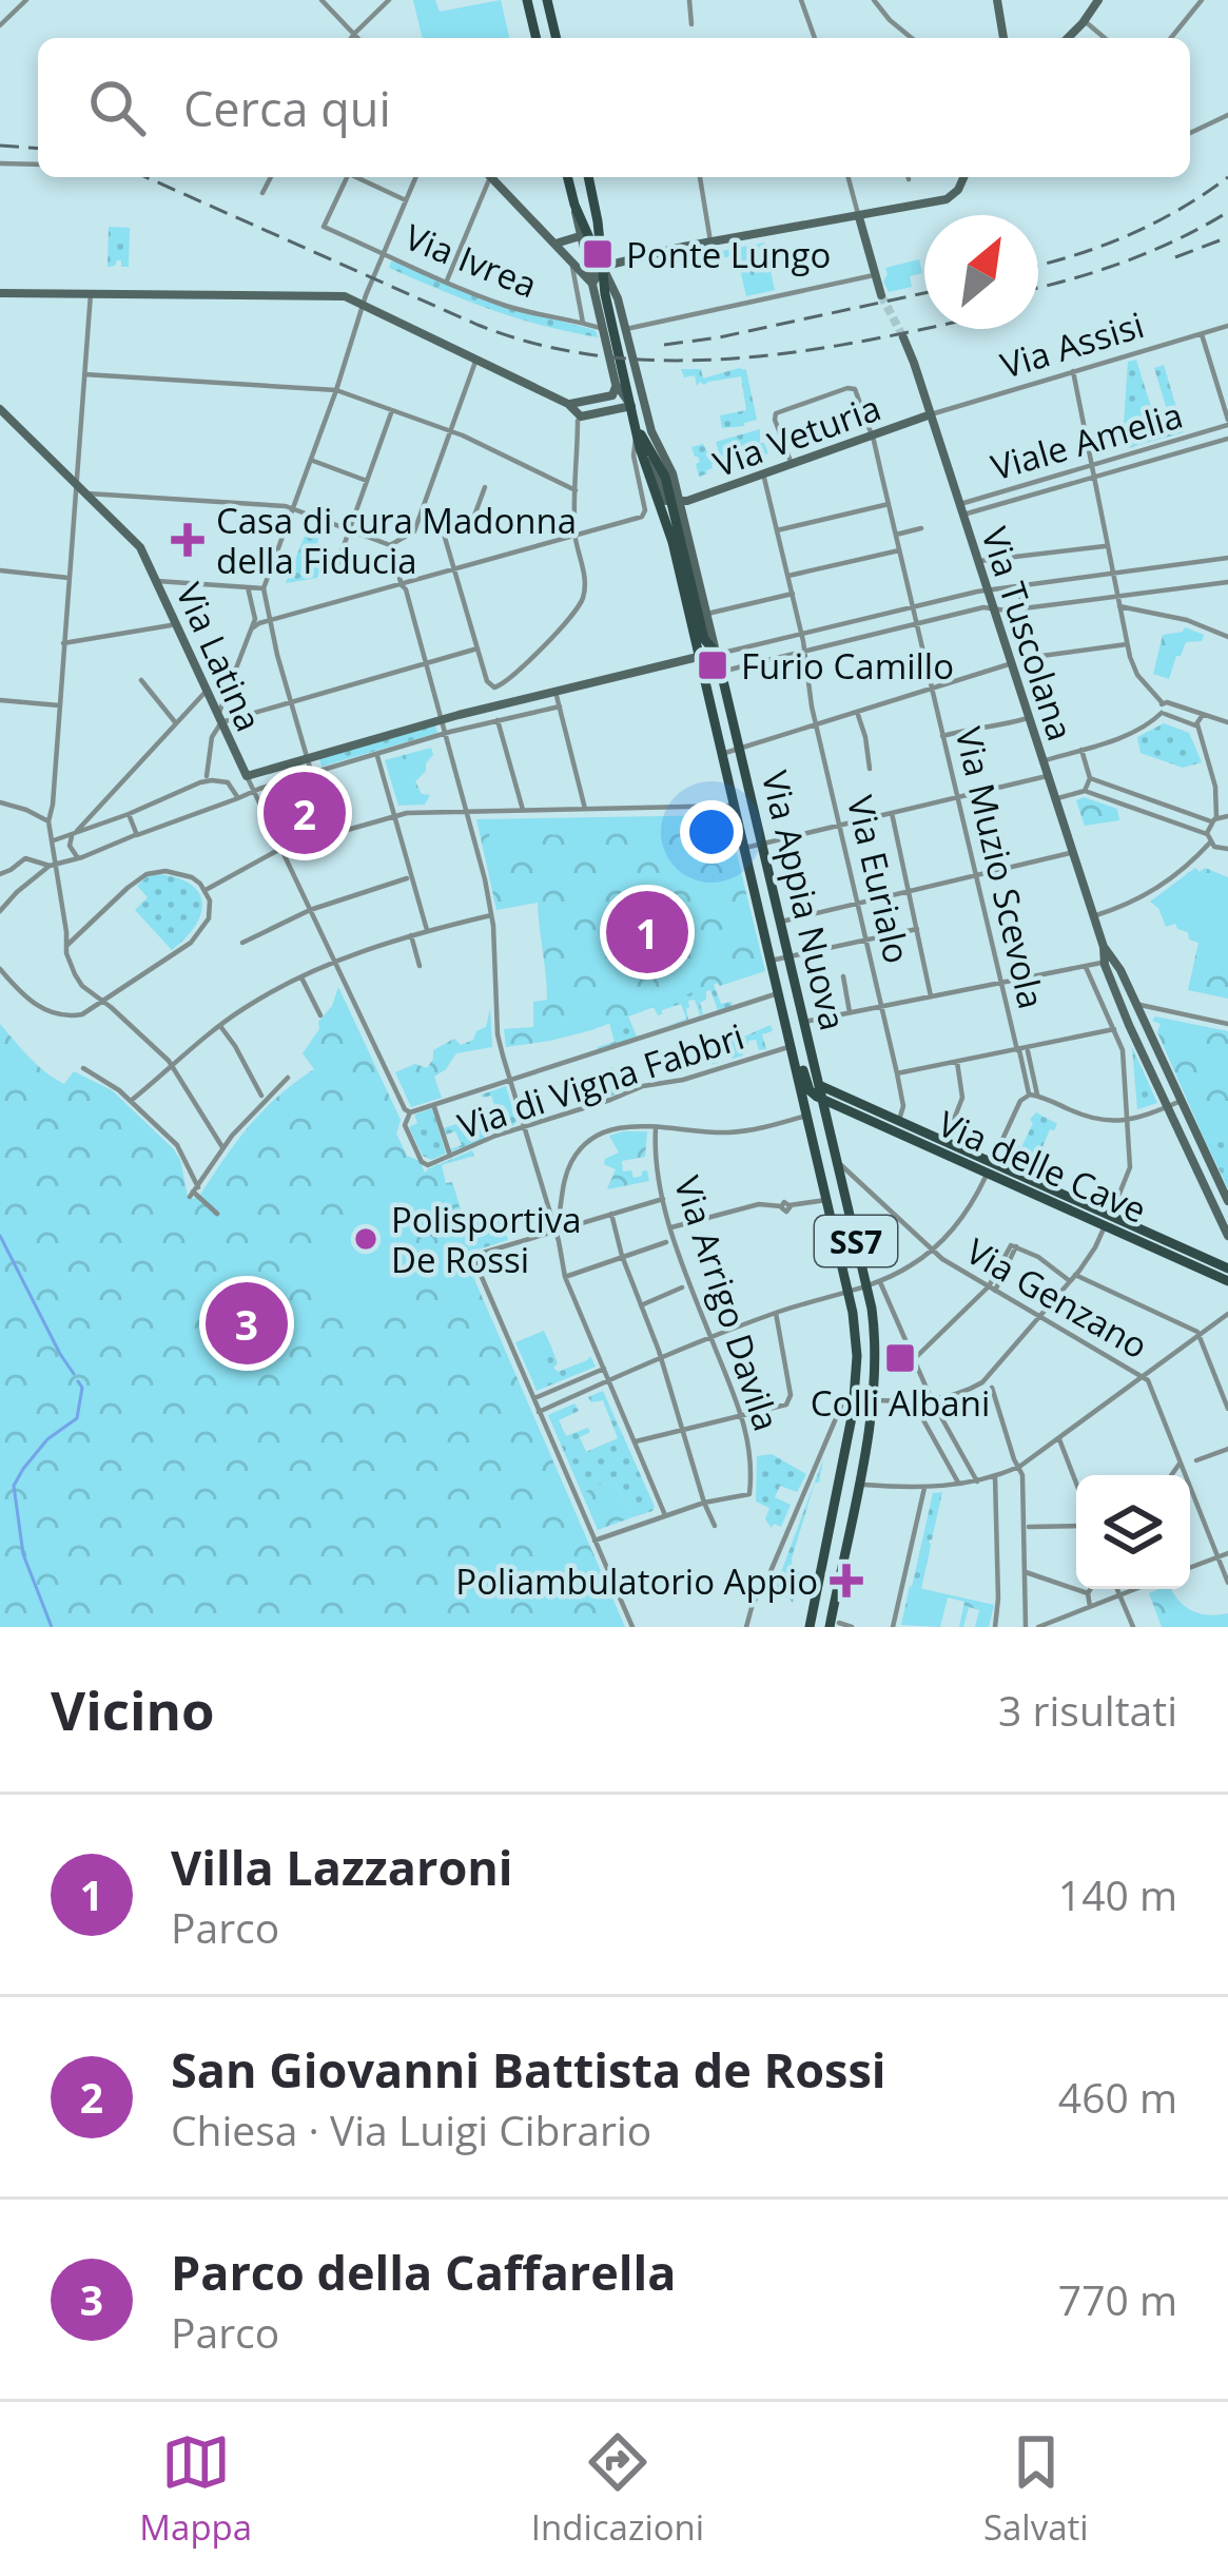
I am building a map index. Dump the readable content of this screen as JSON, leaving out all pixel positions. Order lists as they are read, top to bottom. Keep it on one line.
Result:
{"streets":{"main road":["Via Appia Nuova","Via delle Cave","SS7"],"street":["Via Ivrea","Via Assisi","Via Veturia","Viale Amelia","Via Tuscolana","Via Latina","Via Muzio Scevola","Via Eurialo","Via di Vigna Fabbri","Via Genzano","Via Arrigo Davila"]},"crossings":[["Via Assisi","Via Veturia"],["Via Assisi","Via Tuscolana"],["Via Veturia","Via Tuscolana"],["Via Veturia","Via Muzio Scevola"],["Via Veturia","Via Eurialo"],["Via Veturia","Via Appia Nuova"],["Viale Amelia","Via Tuscolana"],["Via Latina","Via di Vigna Fabbri"],["Via Eurialo","Via delle Cave"],["Via Appia Nuova","Via di Vigna Fabbri"],["Via Appia Nuova","Via delle Cave"],["Via delle Cave","SS7"],["SS7","Via Genzano"]],"places":{"transit":["Ponte Lungo","Furio Camillo","Colli Albani"],"health":["Casa di cura Madonna della Fiducia","Poliambulatorio Appio"],"other":["Polisportiva De Rossi"]},"north":"top right","page":{"search":"Cerca qui","pins":["2","1","3"],"heading":["Vicino","3 risultati"],"list":[{"mark":"1","name":"Villa Lazzaroni","note":"Parco","value":"140 m"},{"mark":"2","name":"San Giovanni Battista de Rossi","note":"Chiesa · Via Luigi Cibrario","value":"460 m"},{"mark":"3","name":"Parco della Caffarella","note":"Parco","value":"770 m"}],"nav":["Mappa","Indicazioni","Salvati"]}}
